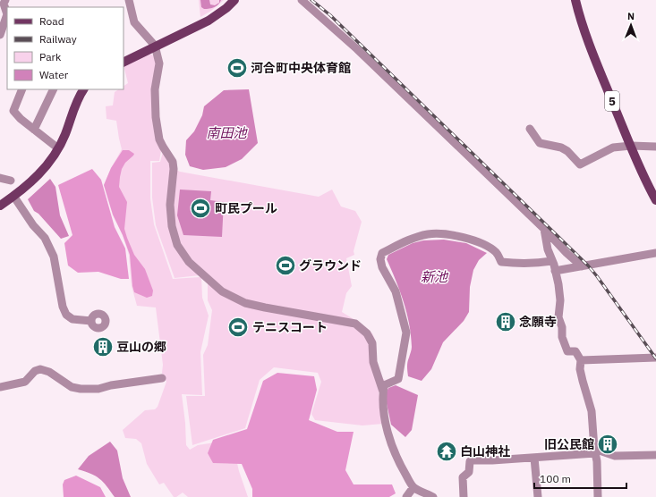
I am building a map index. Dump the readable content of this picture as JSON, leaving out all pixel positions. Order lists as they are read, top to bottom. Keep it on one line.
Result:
{"streets":{"main road":["5"]},"water":["南田池","新池"],"places":{"sports":["河合町中央体育館","町民プール","グラウンド","テニスコート"],"building":["念願寺","豆山の郷","旧公民館"],"temple":["白山神社"]},"legend":["Road","Railway","Park","Water"],"scale_bar":"100 m","north":"top"}
